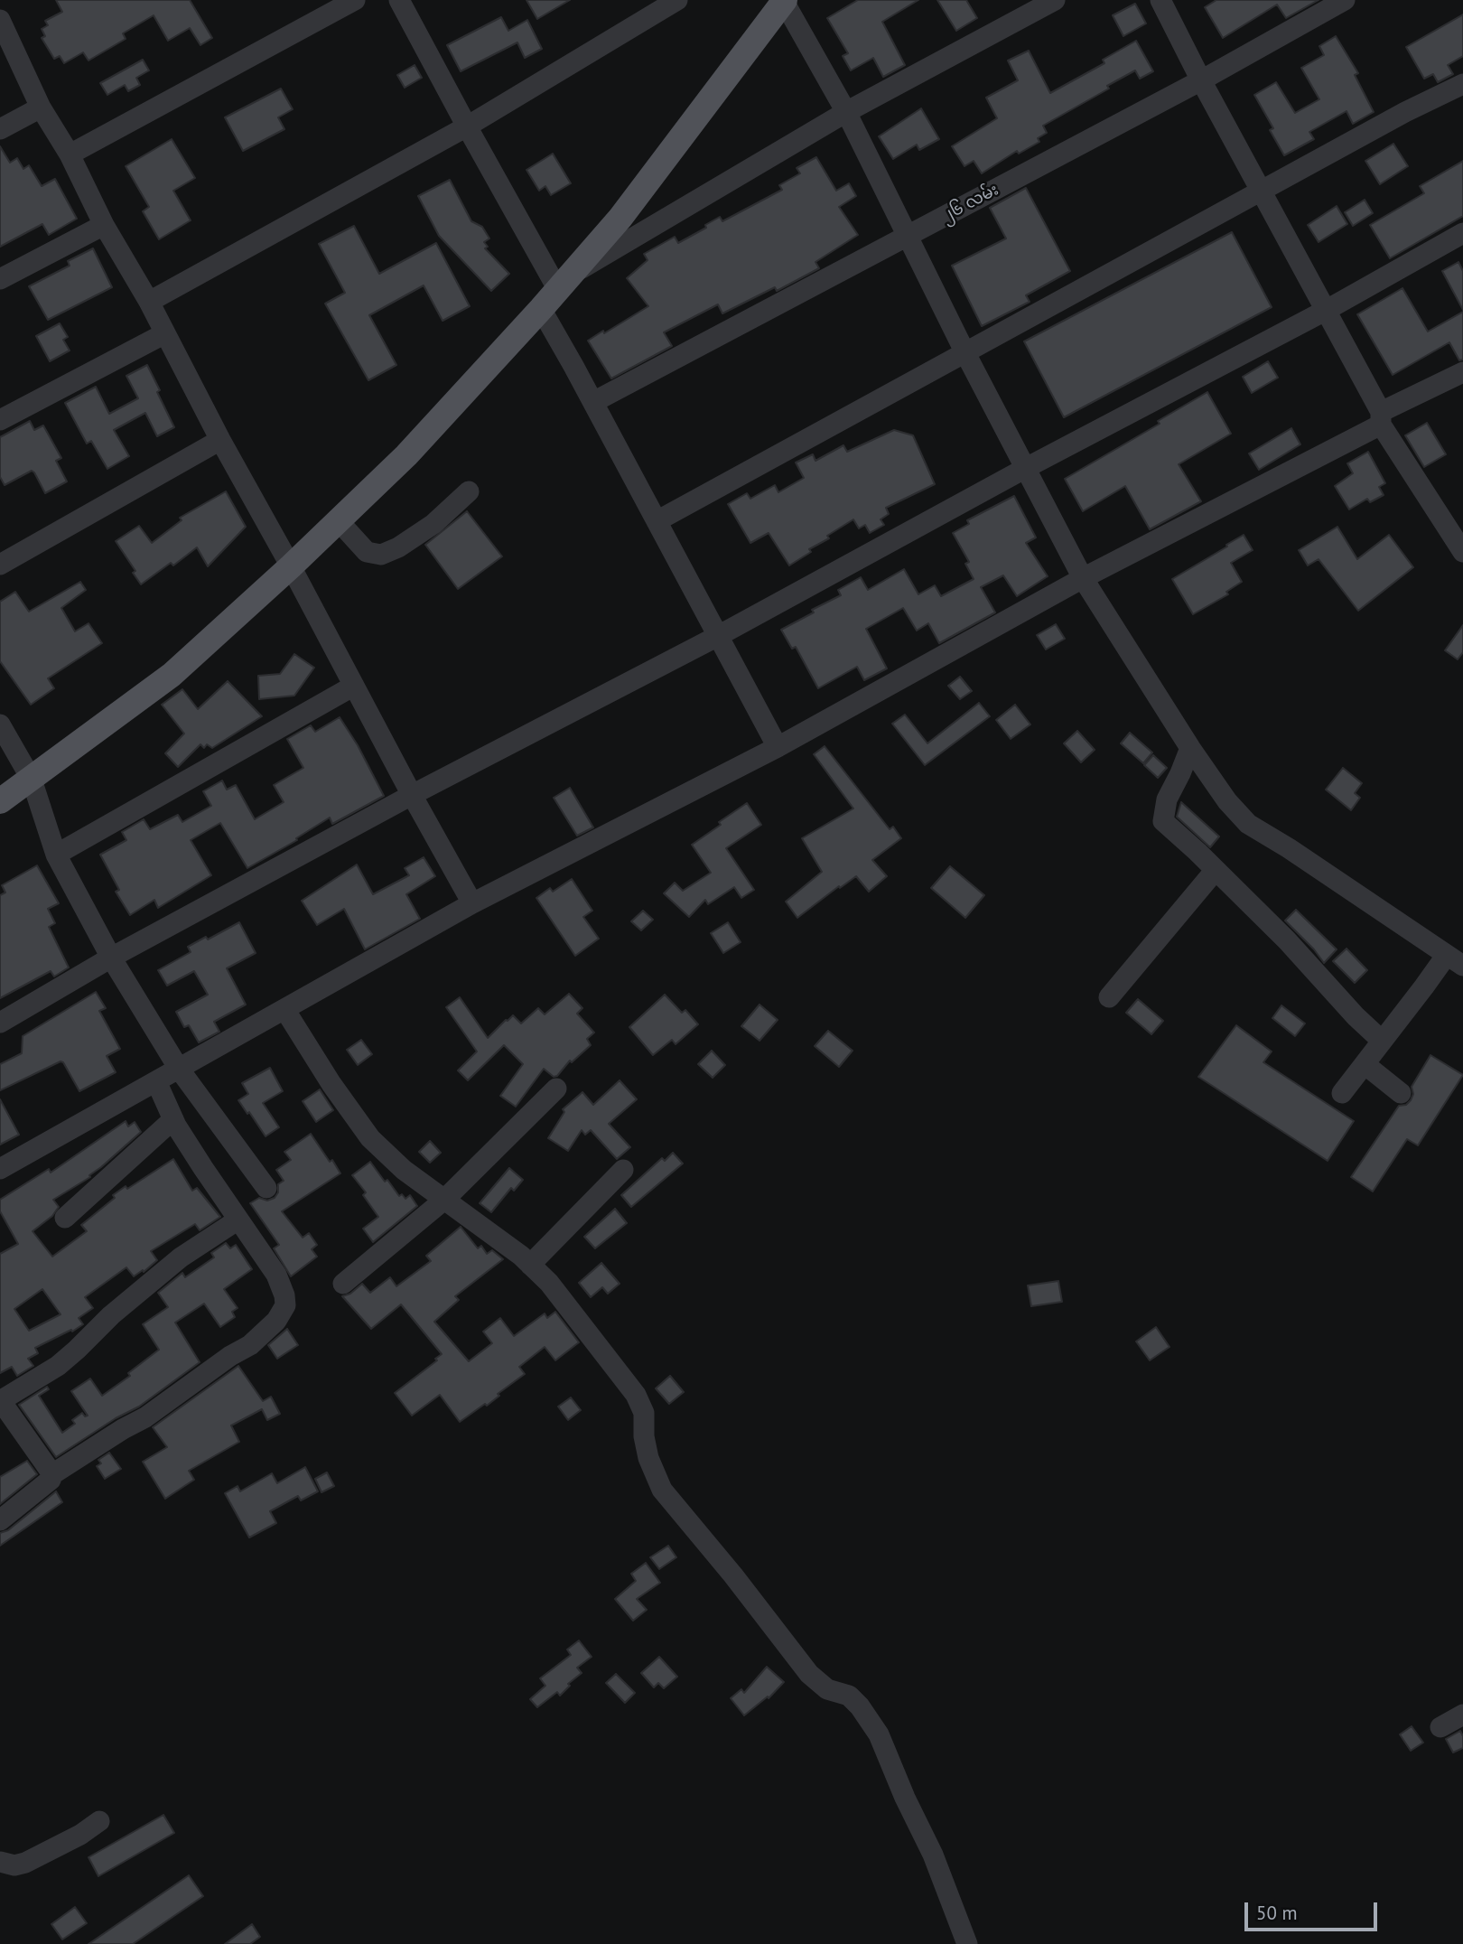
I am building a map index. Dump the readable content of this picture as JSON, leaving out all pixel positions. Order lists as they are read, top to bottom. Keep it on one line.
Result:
{"streets":{"street":["၂၆ လမ်း"]},"scale_bar":"50 m"}
